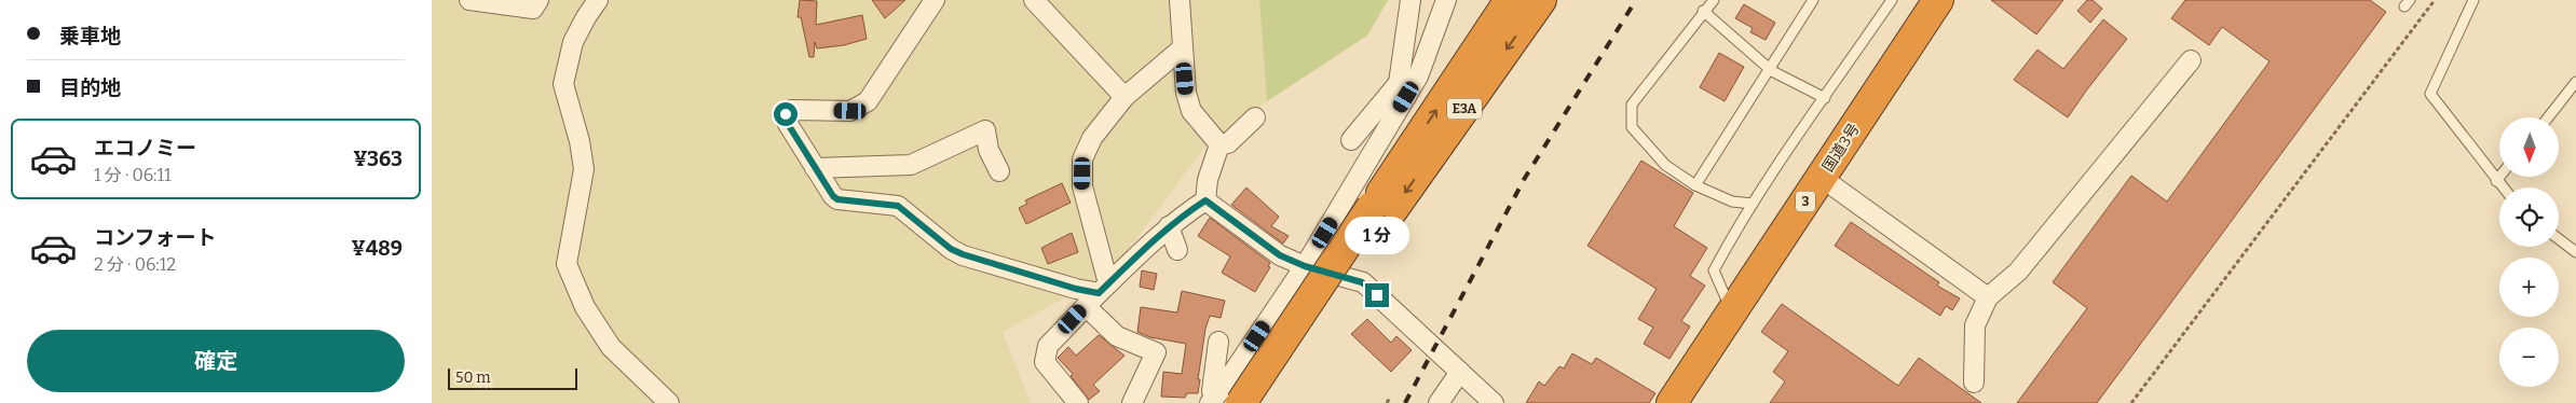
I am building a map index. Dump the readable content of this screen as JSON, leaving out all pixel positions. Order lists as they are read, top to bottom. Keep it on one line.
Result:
{"streets":{"highway":["E3A","国道3号","3"]},"scale_bar":"50 m","north":"bottom","page":{"banner":["乗車地","目的地"],"map_buttons":["+","−"],"list":[{"name":"エコノミー","note":"1 分 · 06:11","value":"¥363"},{"name":"コンフォート","note":"2 分 · 06:12","value":"¥489"}],"bubble":"1 分","buttons":"確定","scale":"50 m"}}
